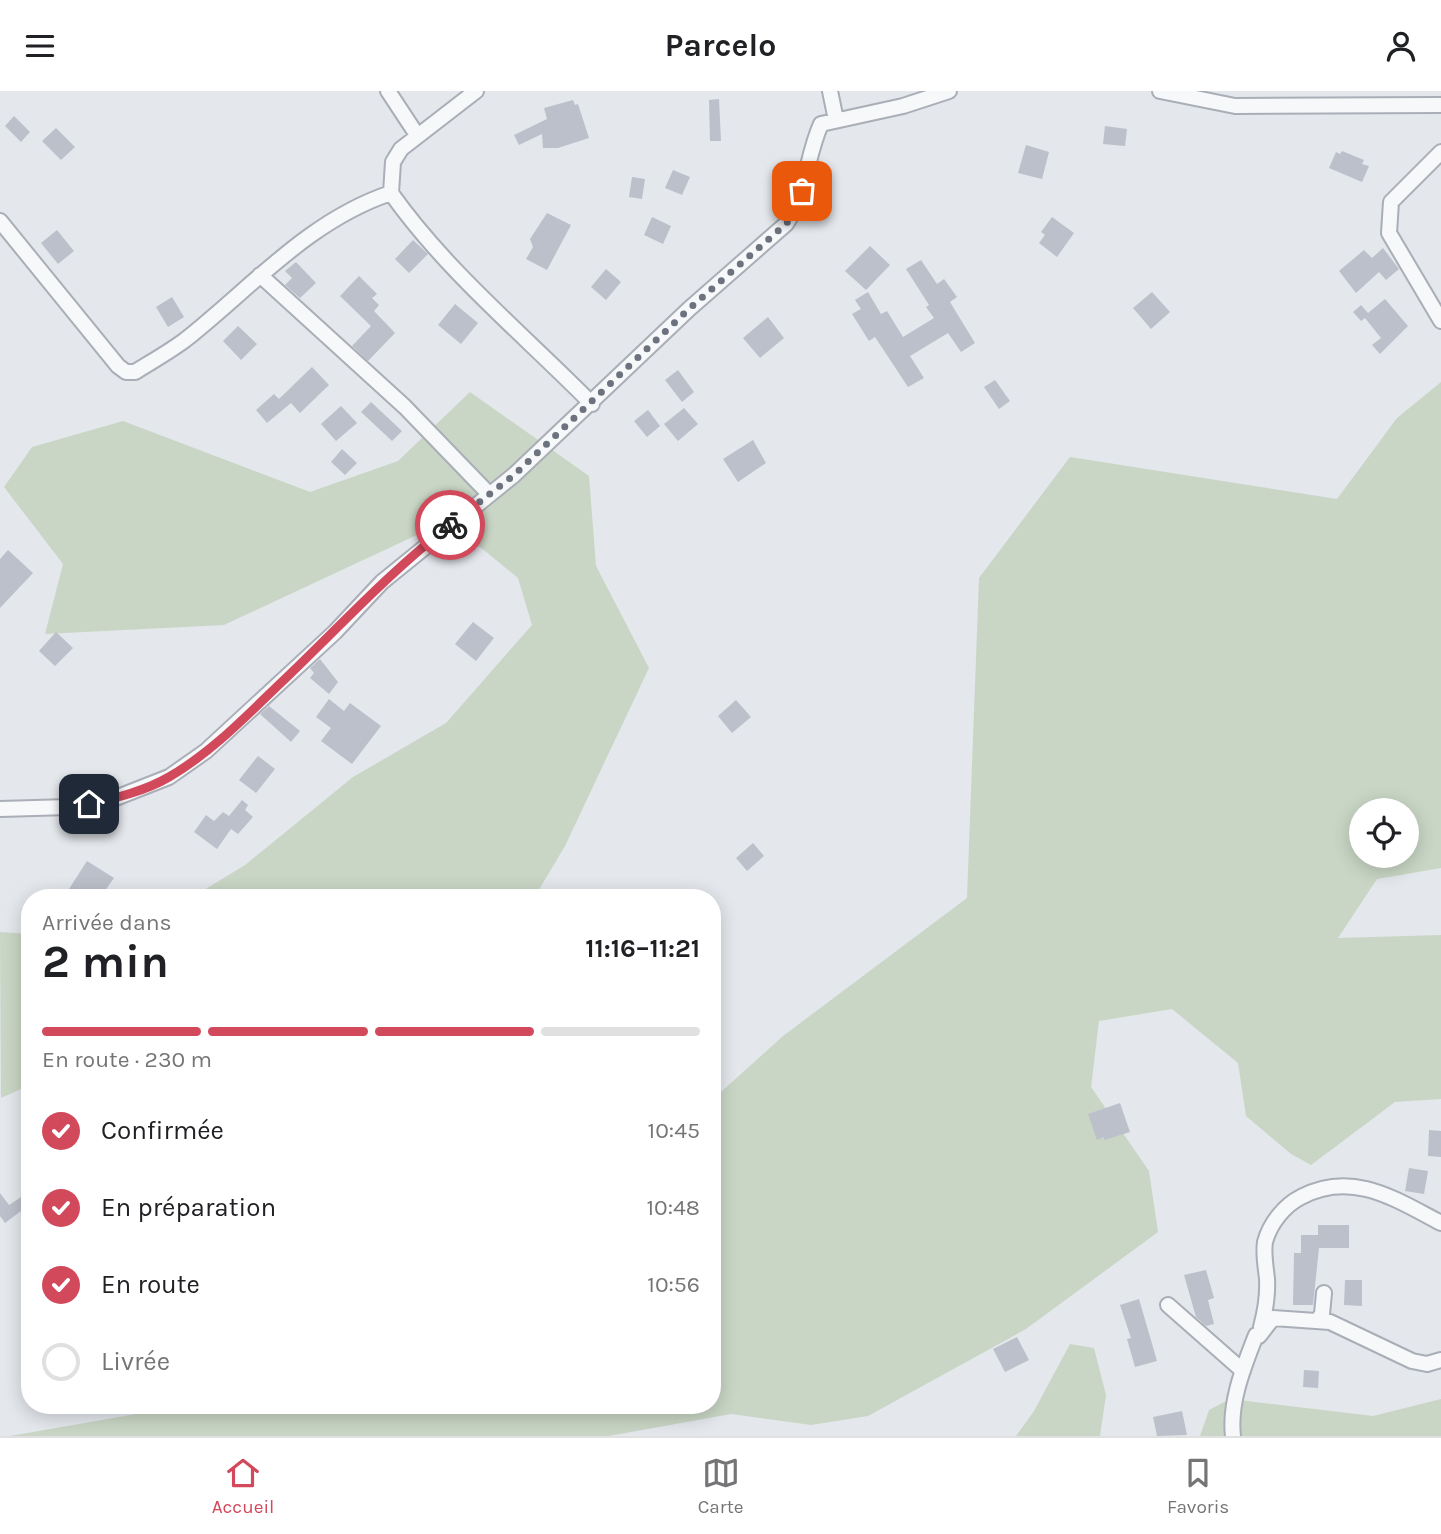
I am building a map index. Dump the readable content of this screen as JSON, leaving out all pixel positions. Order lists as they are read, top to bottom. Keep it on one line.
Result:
{"page":{"header":"Parcelo","heading":["2 min","Arrivée dans","11:16–11:21"],"bar":"En route · 230 m","list":[["Confirmée","10:45"],["En préparation","10:48"],["En route","10:56"],"Livrée"],"tabs":["Accueil","Carte","Favoris"]}}
